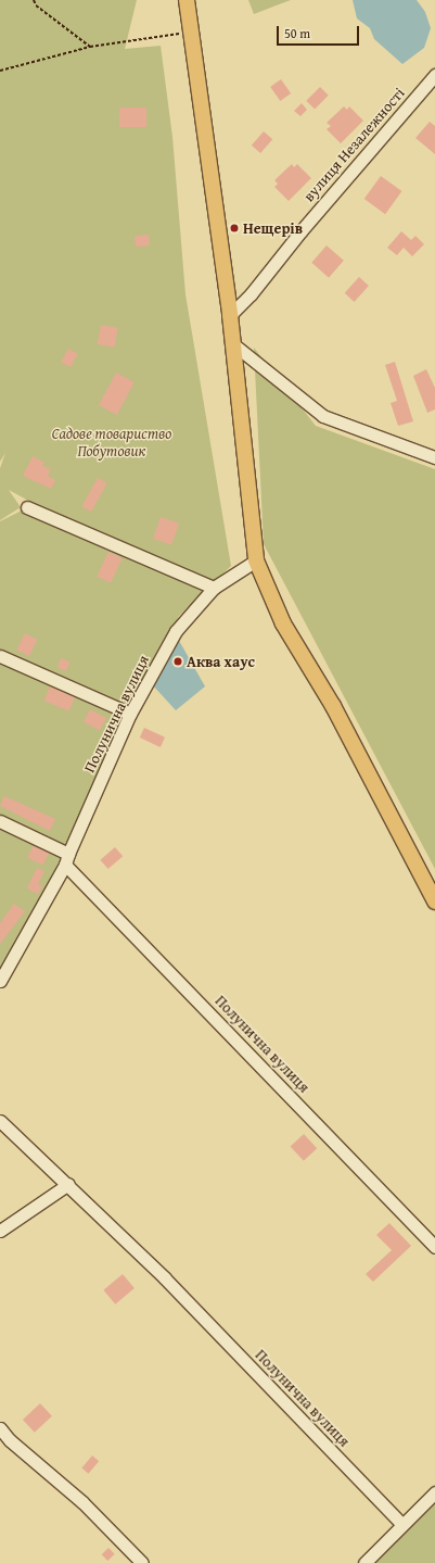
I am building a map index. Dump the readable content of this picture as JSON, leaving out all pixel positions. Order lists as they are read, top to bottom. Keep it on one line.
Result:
{"streets":{"street":["вулиця Незалежності","Полунична вулиця"]},"parks":["Садове товариство Побутовик"],"places":["Нещерів","Аква хаус"],"scale_bar":"50 m"}
